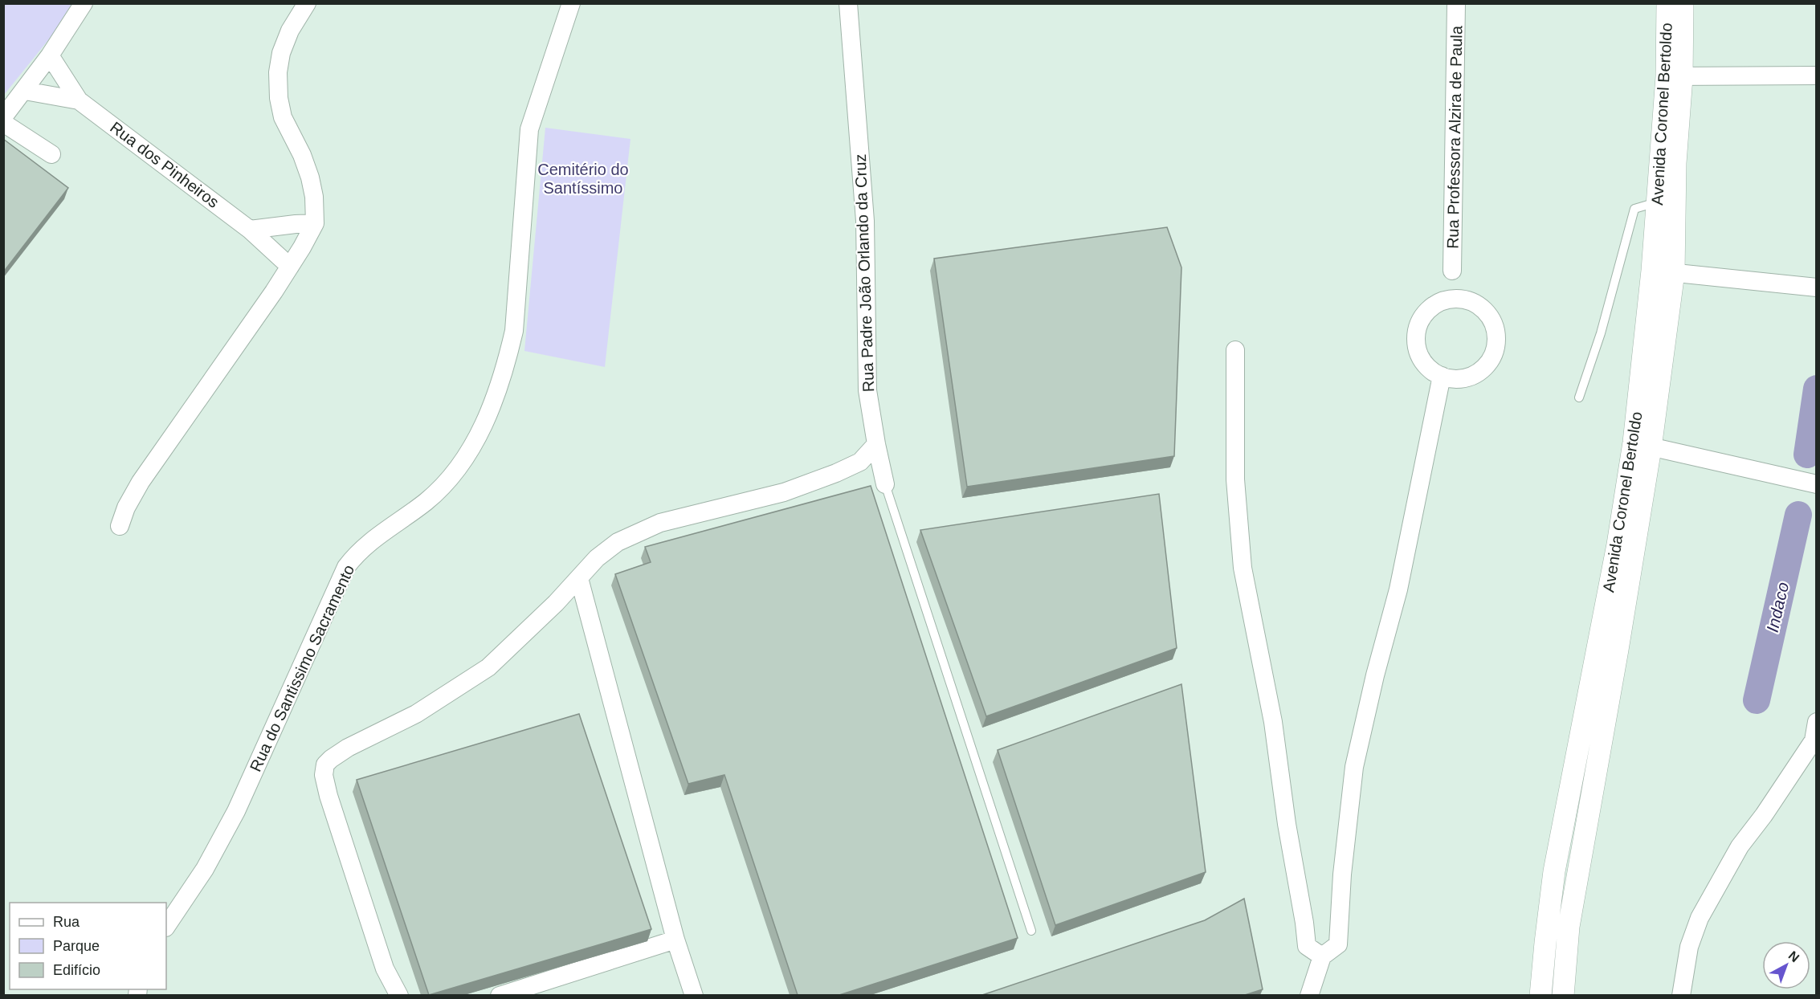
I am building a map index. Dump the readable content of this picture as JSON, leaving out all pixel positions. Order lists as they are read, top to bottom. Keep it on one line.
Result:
{"streets":{"street":["Avenida Coronel Bertoldo","Rua Professora Alzira de Paula","Rua dos Pinheiros","Rua Padre João Orlando da Cruz","Rua do Santissimo Sacramento"]},"water":["Indaco"],"parks":["Cemitério do Santíssimo"],"legend":["Rua","Parque","Edifício"],"north":"top right"}
